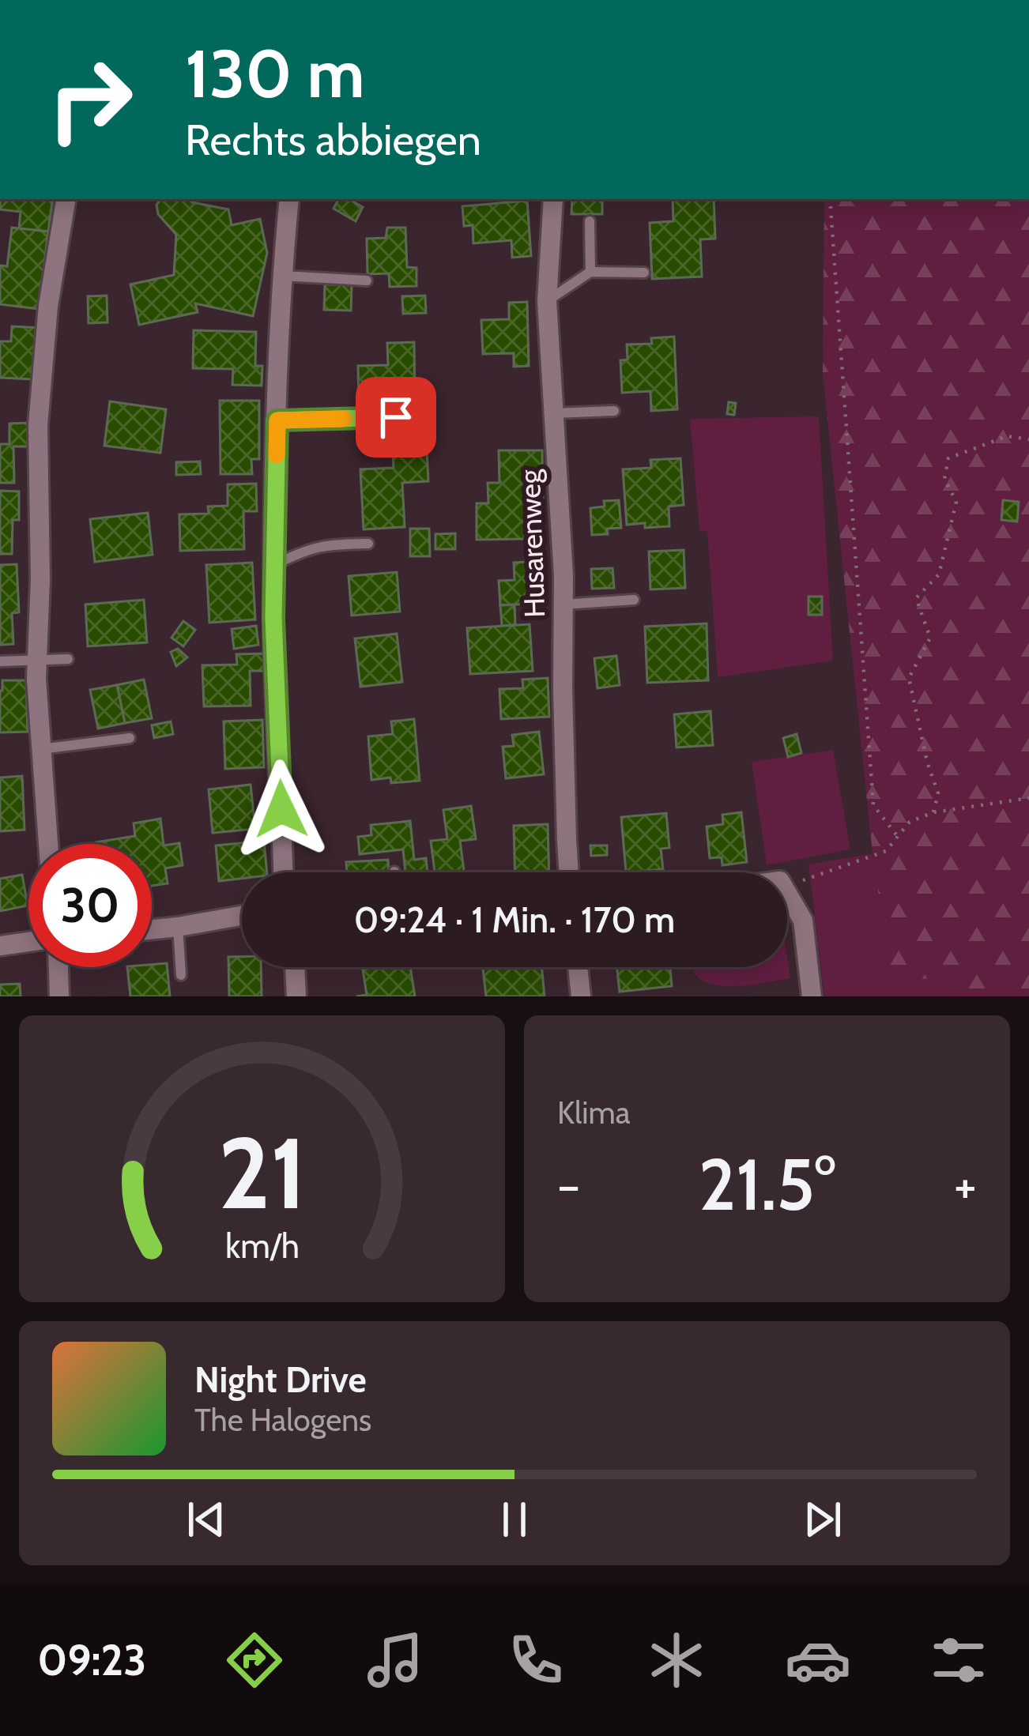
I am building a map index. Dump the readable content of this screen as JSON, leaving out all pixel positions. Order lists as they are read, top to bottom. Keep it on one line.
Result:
{"streets":{"street":["Husarenweg"]},"page":{"turn":["130 m","Rechts abbiegen"],"limit":"30","trip":"09:24 · 1 Min. · 170 m","tile":"Klima","heat":["−","21.5°","+"],"song":["Night Drive","The Halogens"],"tabs":"09:23","gauge":["21","km/h"]}}
